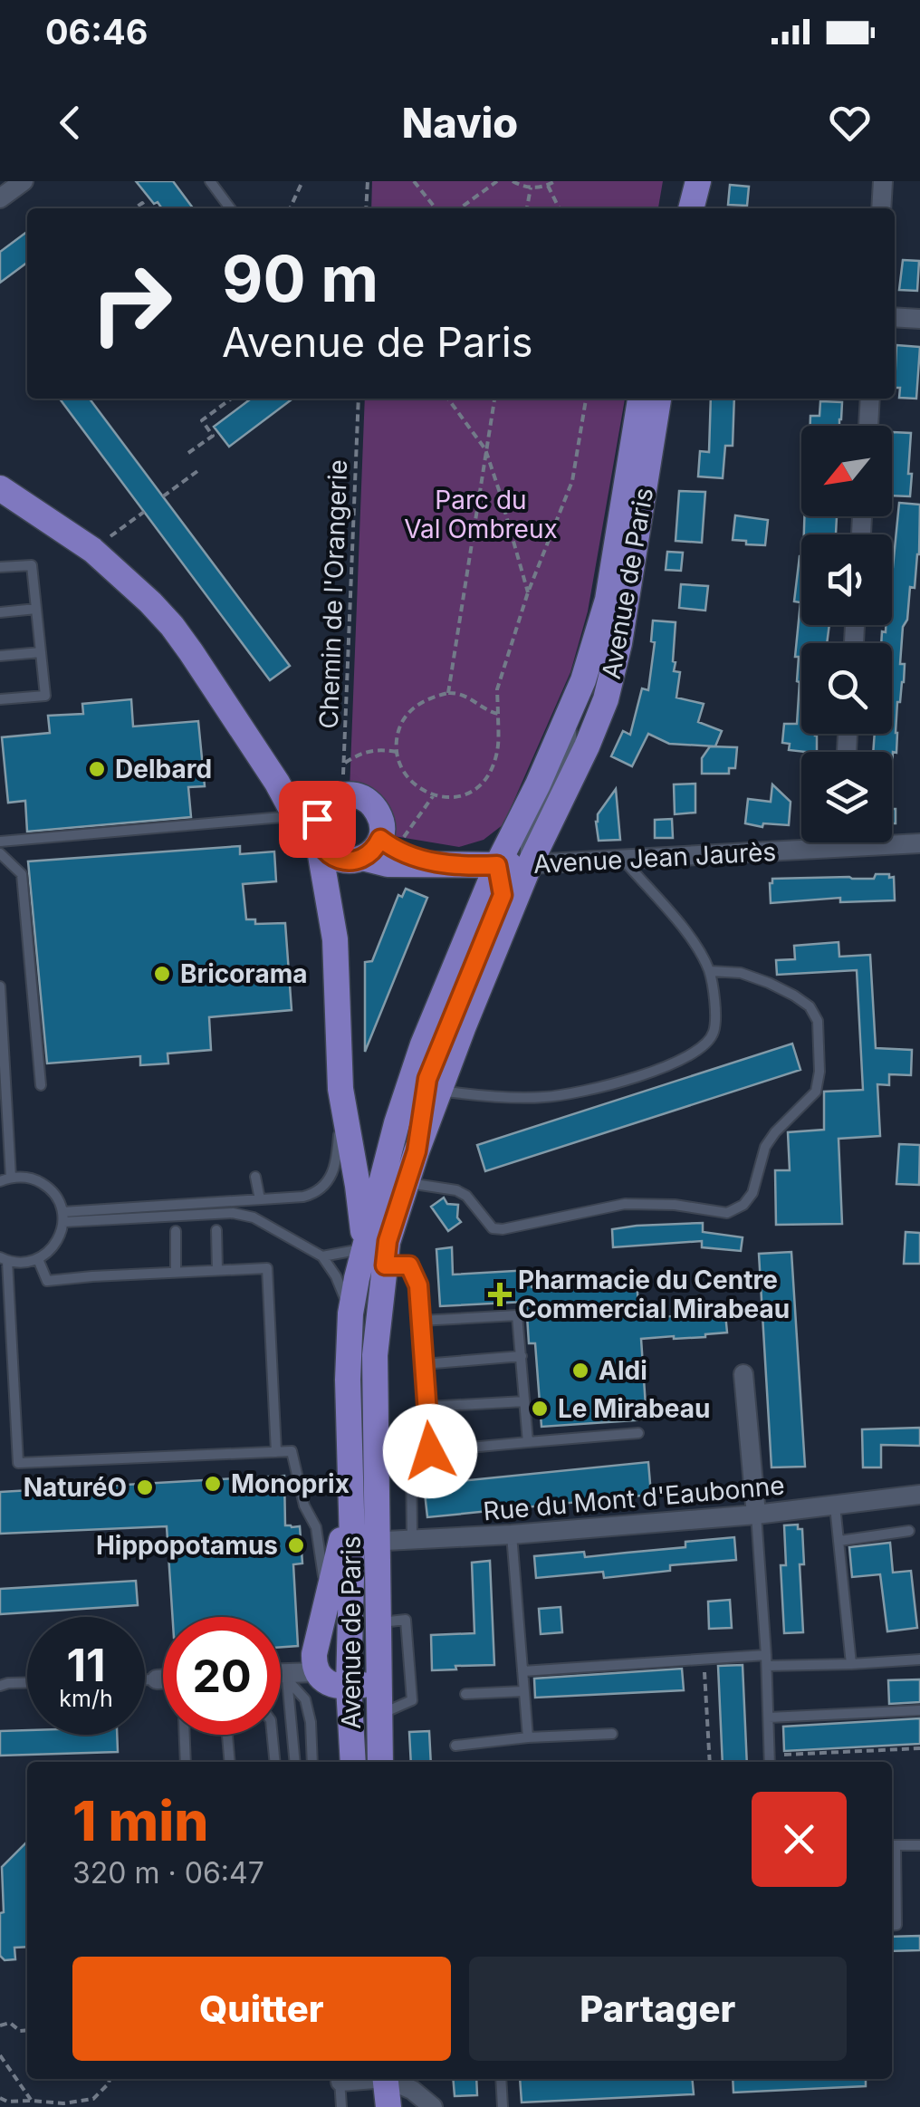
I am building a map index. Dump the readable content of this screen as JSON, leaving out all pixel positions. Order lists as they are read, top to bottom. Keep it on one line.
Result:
{"streets":{"main road":["Avenue de Paris","Avenue Jean Jaurès"],"street":["Rue du Mont d'Eaubonne"],"path":["Chemin de l'Orangerie"]},"crossings":[["Avenue de Paris","Avenue Jean Jaurès"],["Avenue de Paris","Rue du Mont d'Eaubonne"],["Chemin de l'Orangerie","Avenue Jean Jaurès"]],"parks":["Parc du Val Ombreux"],"places":{"other":["Delbard","Bricorama","Aldi","Le Mirabeau","Monoprix","NaturéO","Hippopotamus"],"health":["Pharmacie du Centre Commercial Mirabeau"]},"north":"bottom left","page":{"status":"06:46","header":"Navio","turn":["90 m","Avenue de Paris"],"speed":"11 km/h","limit":"20","heading":["1 min","320 m · 06:47"],"buttons":["Quitter","Partager"]}}
